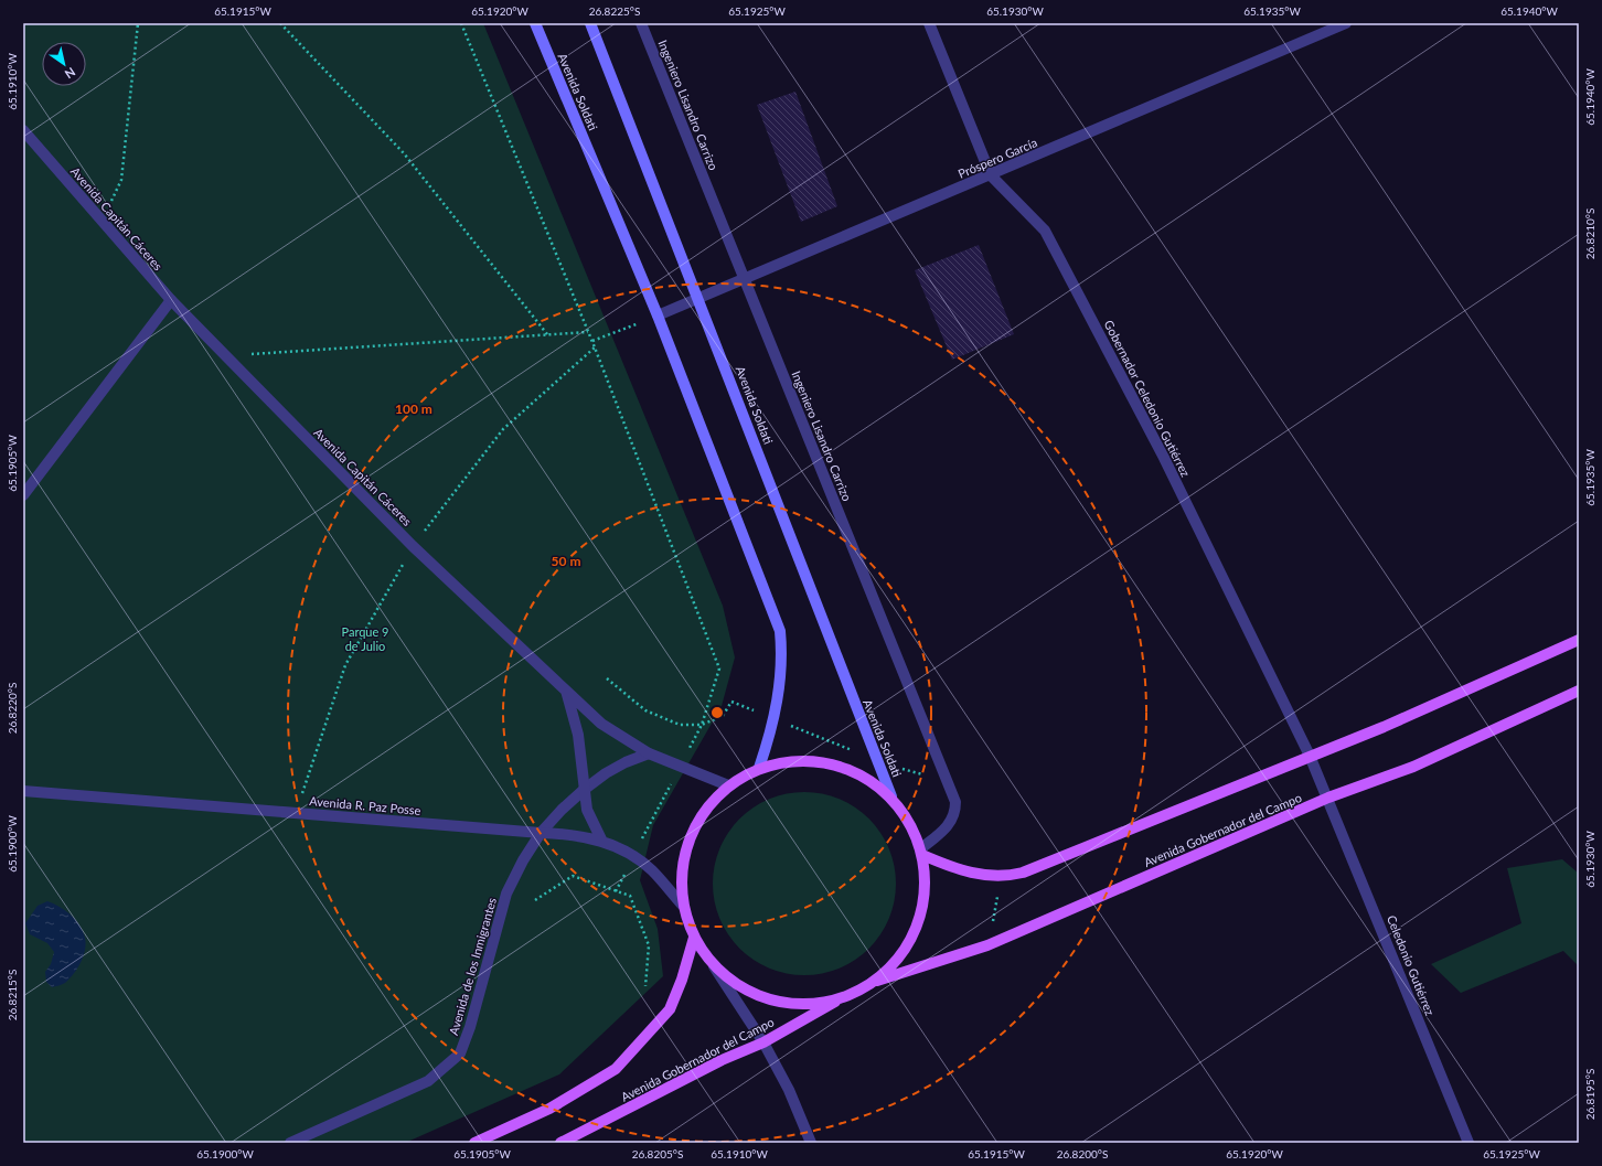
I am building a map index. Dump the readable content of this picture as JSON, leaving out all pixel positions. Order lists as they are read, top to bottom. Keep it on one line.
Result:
{"streets":{"main road":["Avenida Soldati","Avenida Gobernador del Campo"],"street":["Ingeniero Lisandro Carrizo","Próspero García","Avenida Capitán Cáceres","Gobernador Celedonio Gutiérrez","Avenida R. Paz Posse","Celedonio Gutiérrez","Avenida de los Inmigrantes"]},"crossings":[["Avenida Soldati","Próspero García"],["Ingeniero Lisandro Carrizo","Próspero García"],["Próspero García","Gobernador Celedonio Gutiérrez"],["Avenida Capitán Cáceres","Avenida de los Inmigrantes"],["Gobernador Celedonio Gutiérrez","Avenida Gobernador del Campo"],["Gobernador Celedonio Gutiérrez","Celedonio Gutiérrez"],["Avenida R. Paz Posse","Avenida de los Inmigrantes"],["Avenida Gobernador del Campo","Celedonio Gutiérrez"]],"parks":["Parque 9 de Julio"],"north":"bottom right","coordinates":["65.1915°W","65.1920°W","26.8225°S","65.1925°W","65.1930°W","65.1935°W","65.1940°W","65.1910°W","26.8210°S","65.1905°W","26.8220°S","65.1900°W","26.8215°S","26.8195°S","26.8205°S","26.8200°S"],"rings":["100 m","50 m"]}
